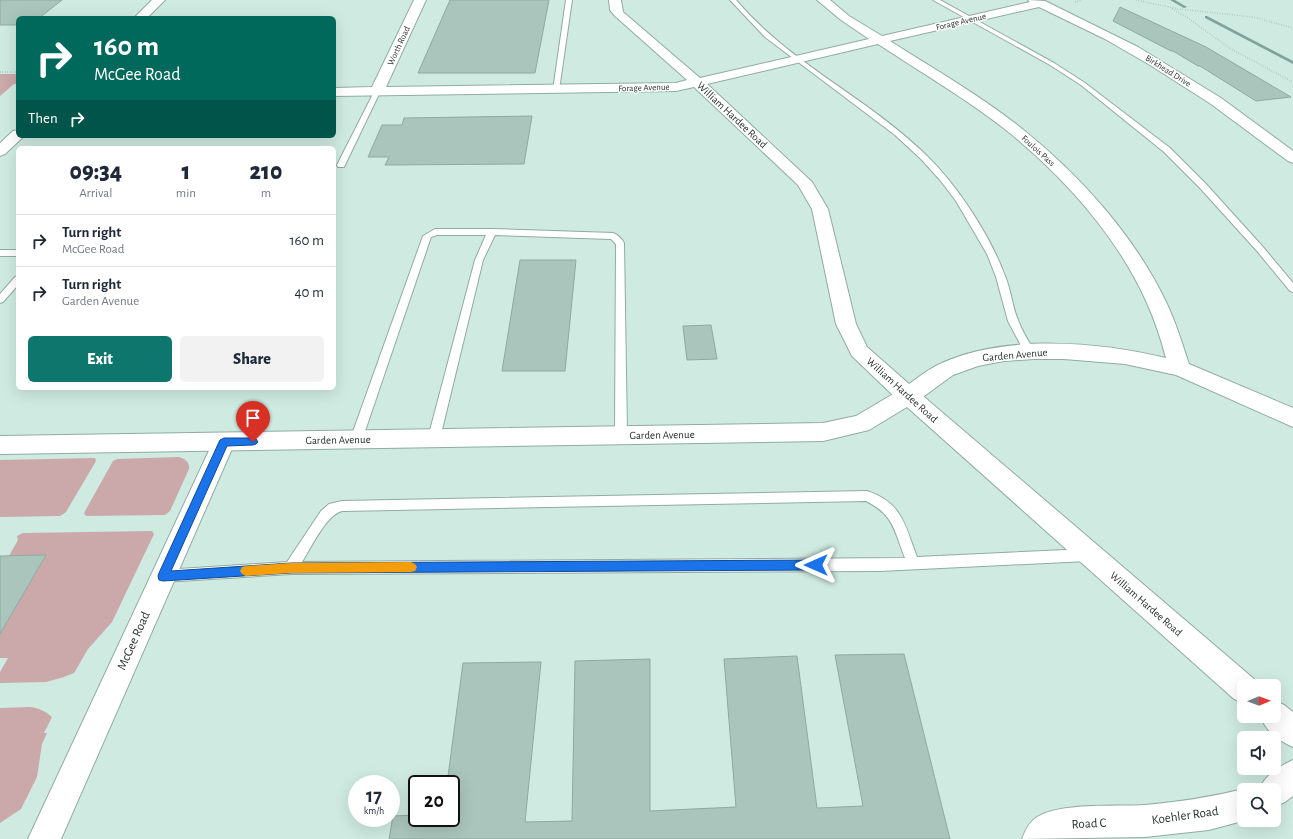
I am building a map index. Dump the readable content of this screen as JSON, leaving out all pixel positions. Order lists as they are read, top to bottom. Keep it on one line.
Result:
{"streets":{"street":["Forage Avenue","Worth Road","Birkhead Drive","William Hardee Road","Foulois Pass","Garden Avenue","McGee Road","Koehler Road","Road C"]},"crossings":[["Forage Avenue","Worth Road"],["Forage Avenue","Birkhead Drive"],["Forage Avenue","William Hardee Road"],["Forage Avenue","Foulois Pass"],["William Hardee Road","Garden Avenue"],["Foulois Pass","Garden Avenue"],["Garden Avenue","McGee Road"],["Koehler Road","Road C"]],"north":"right","page":{"turn":["160 m","McGee Road"],"then":"Then","eta":["09:34","Arrival","1","min","210","m"],"list":[{"name":"Turn right","note":"McGee Road","value":"160 m"},{"name":"Turn right","note":"Garden Avenue","value":"40 m"}],"buttons":["Exit","Share"],"speed":"17 km/h","limit":"20"}}
